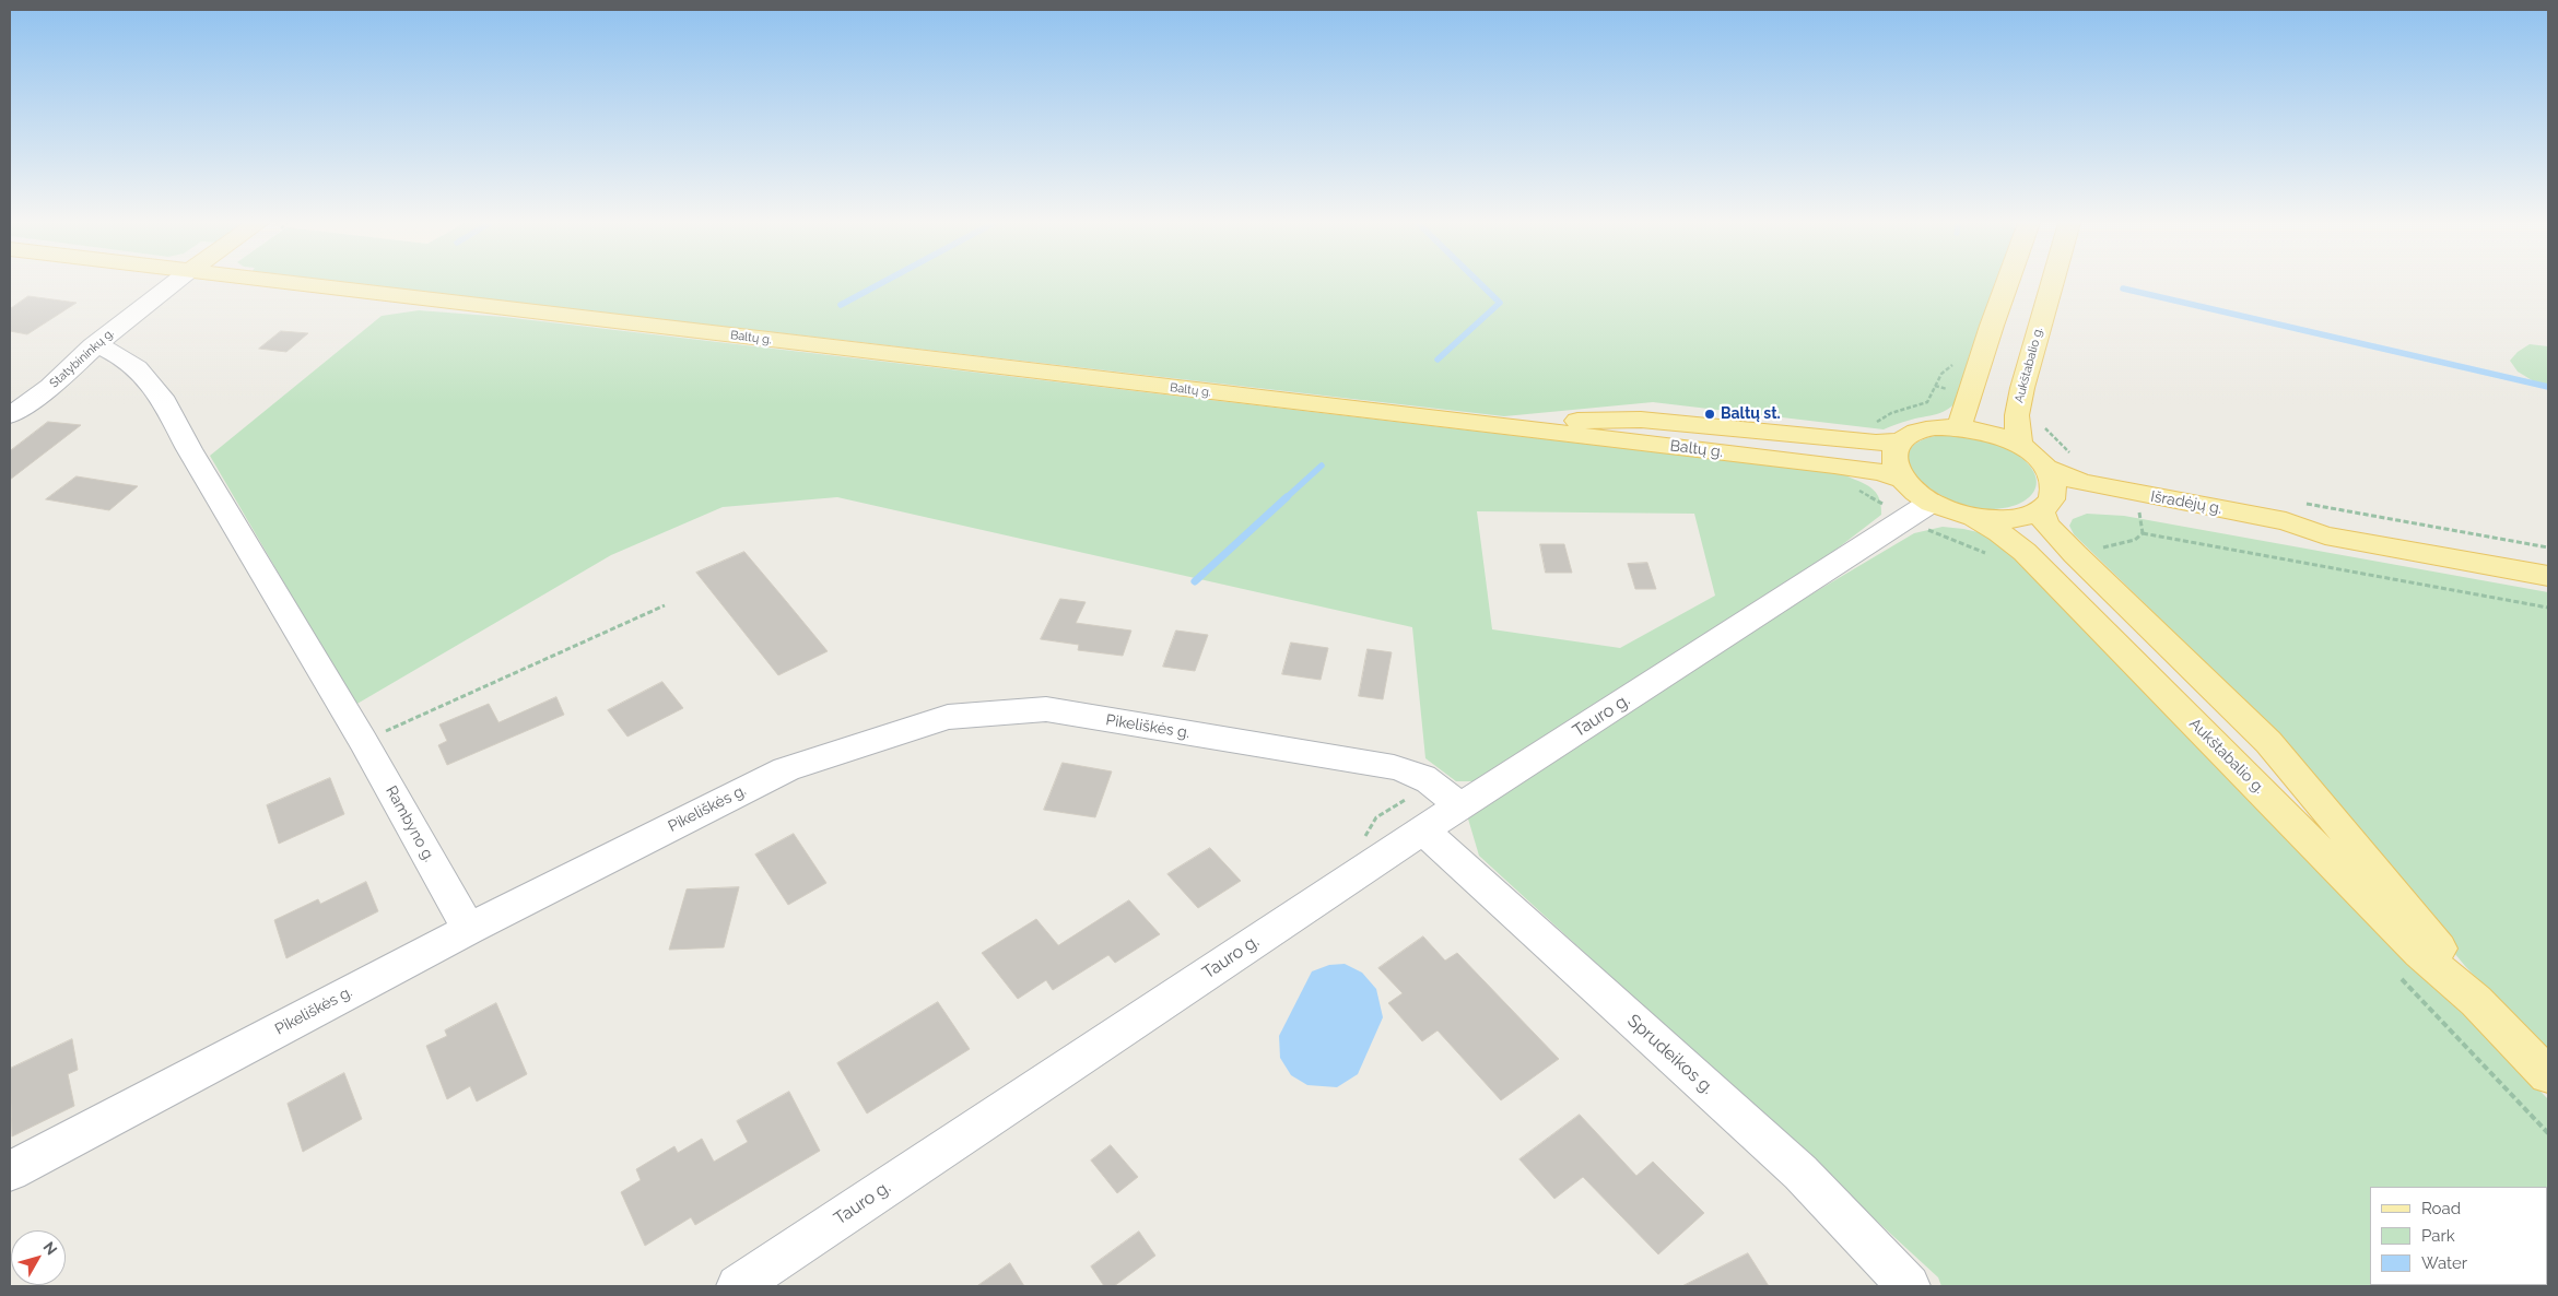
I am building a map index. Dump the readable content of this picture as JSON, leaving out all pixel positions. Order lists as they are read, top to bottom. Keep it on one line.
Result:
{"streets":{"main road":["Baltų g.","Aukštabalio g.","Išradėjų g."],"street":["Statybininkų g.","Tauro g.","Pikeliškės g.","Rambyno g.","Sprudeikos g."]},"crossings":[["Baltų g.","Išradėjų g."],["Statybininkų g.","Rambyno g."],["Aukštabalio g.","Išradėjų g."],["Tauro g.","Pikeliškės g."],["Tauro g.","Sprudeikos g."],["Pikeliškės g.","Rambyno g."]],"places":["Baltų st."],"legend":["Road","Park","Water"],"north":"top right"}
